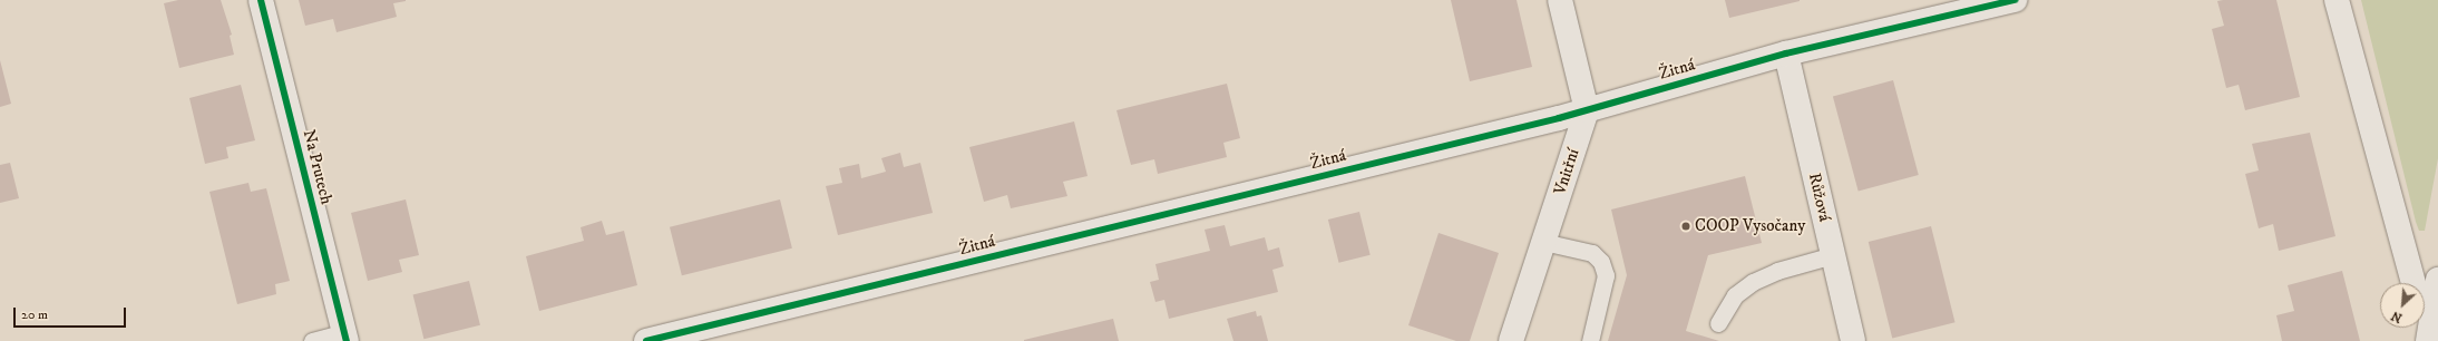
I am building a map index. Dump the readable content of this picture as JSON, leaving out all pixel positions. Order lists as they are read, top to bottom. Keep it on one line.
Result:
{"streets":{"street":["Žitná","Na Prutech","Vnitřní","Růžová"]},"crossings":[["Žitná","Vnitřní"],["Žitná","Růžová"]],"places":["COOP Vysočany"],"scale_bar":"20 m","north":"bottom left"}
